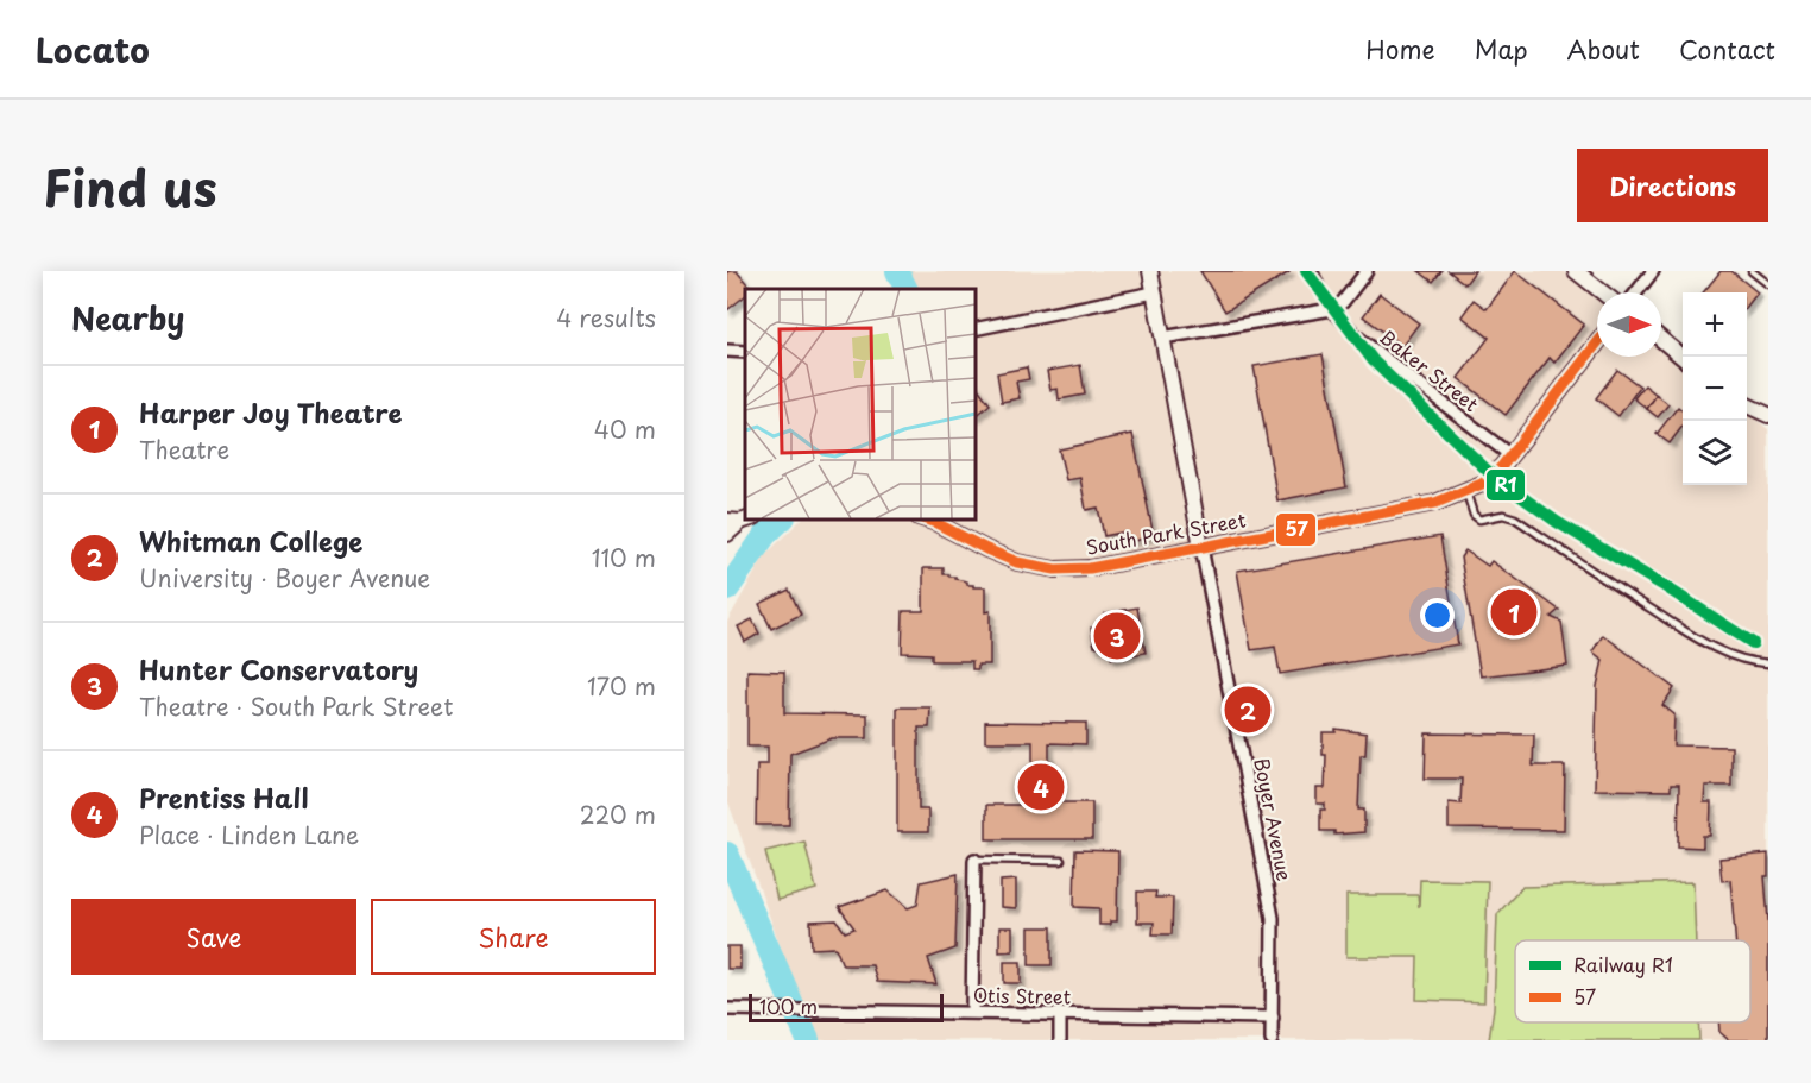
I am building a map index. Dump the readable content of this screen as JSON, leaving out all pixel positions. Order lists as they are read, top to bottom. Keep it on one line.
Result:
{"streets":{"street":["Baker Street","South Park Street","Boyer Avenue","Otis Street"]},"crossings":[["Baker Street","South Park Street"],["South Park Street","Boyer Avenue"],["Boyer Avenue","Otis Street"]],"lines":["rail line R1","transit line 57"],"legend":["Railway R1","57"],"scale_bar":"100 m","north":"right","page":{"header":"Locato","nav":["Home","Map","About","Contact"],"title":"Find us","buttons":["Directions",["Save","Share"]],"heading":["Nearby","4 results"],"map_buttons":["+","−"],"list":[{"mark":"1","name":"Harper Joy Theatre","note":"Theatre","value":"40 m"},{"mark":"2","name":"Whitman College","note":"University · Boyer Avenue","value":"110 m"},{"mark":"3","name":"Hunter Conservatory","note":"Theatre · South Park Street","value":"170 m"},{"mark":"4","name":"Prentiss Hall","note":"Place · Linden Lane","value":"220 m"}],"pins":["1","3","2","4"],"scale":"100 m"}}
